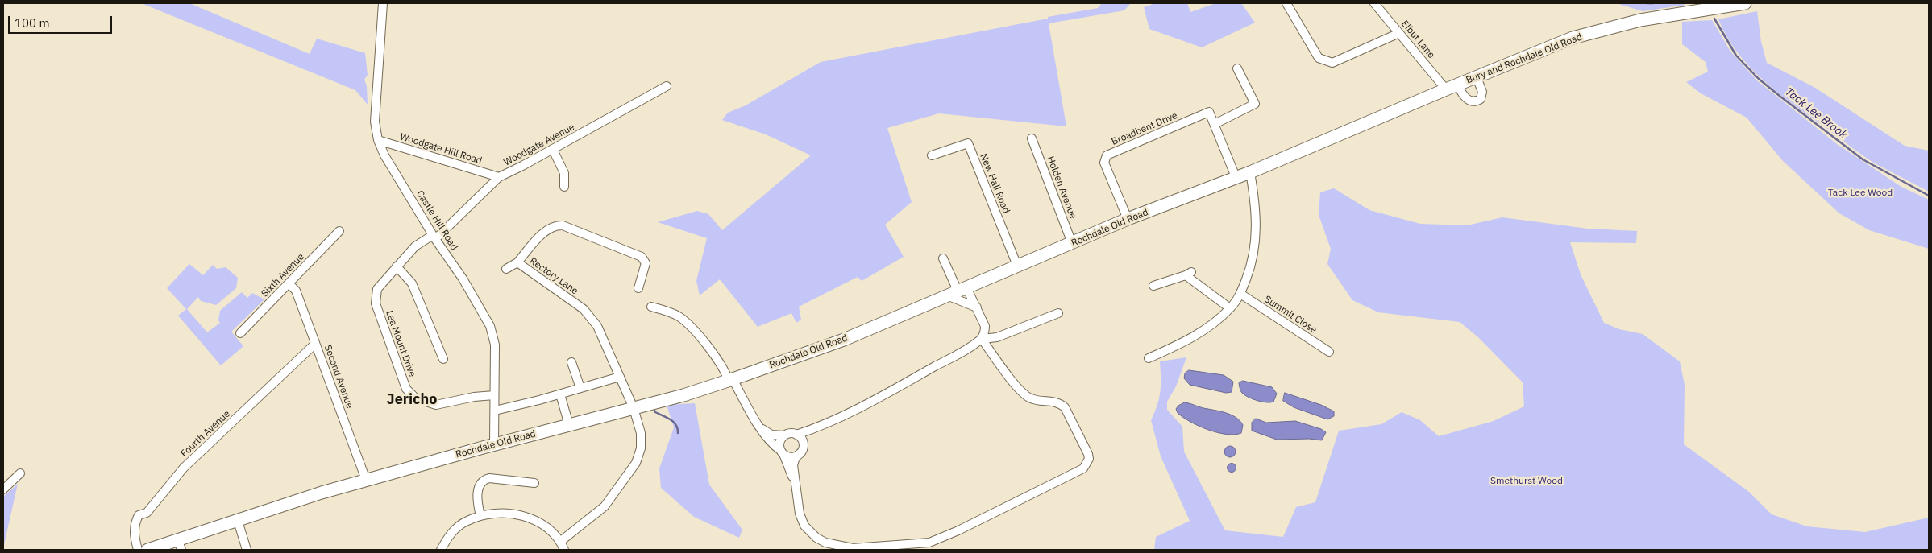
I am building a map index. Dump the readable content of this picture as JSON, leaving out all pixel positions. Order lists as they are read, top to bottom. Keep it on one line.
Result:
{"streets":{"main road":["Bury and Rochdale Old Road","Rochdale Old Road"],"street":["Elbut Lane","Broadbent Drive","Woodgate Avenue","Woodgate Hill Road","New Hall Road","Holden Avenue","Castle Hill Road","Sixth Avenue","Rectory Lane","Summit Close","Lea Mount Drive","Second Avenue","Fourth Avenue"]},"crossings":[["Elbut Lane","Bury and Rochdale Old Road"],["Elbut Lane","Rochdale Old Road"],["Bury and Rochdale Old Road","Rochdale Old Road"],["Broadbent Drive","Rochdale Old Road"],["Woodgate Avenue","Woodgate Hill Road"],["Woodgate Avenue","Castle Hill Road"],["Woodgate Avenue","Lea Mount Drive"],["Woodgate Hill Road","Castle Hill Road"],["New Hall Road","Rochdale Old Road"],["Holden Avenue","Rochdale Old Road"],["Castle Hill Road","Rochdale Old Road"],["Castle Hill Road","Lea Mount Drive"],["Rochdale Old Road","Rectory Lane"],["Rochdale Old Road","Second Avenue"],["Sixth Avenue","Second Avenue"],["Second Avenue","Fourth Avenue"]],"districts":["Jericho"],"water":["Tack Lee Brook"],"parks":["Tack Lee Wood","Smethurst Wood"],"scale_bar":"100 m"}
